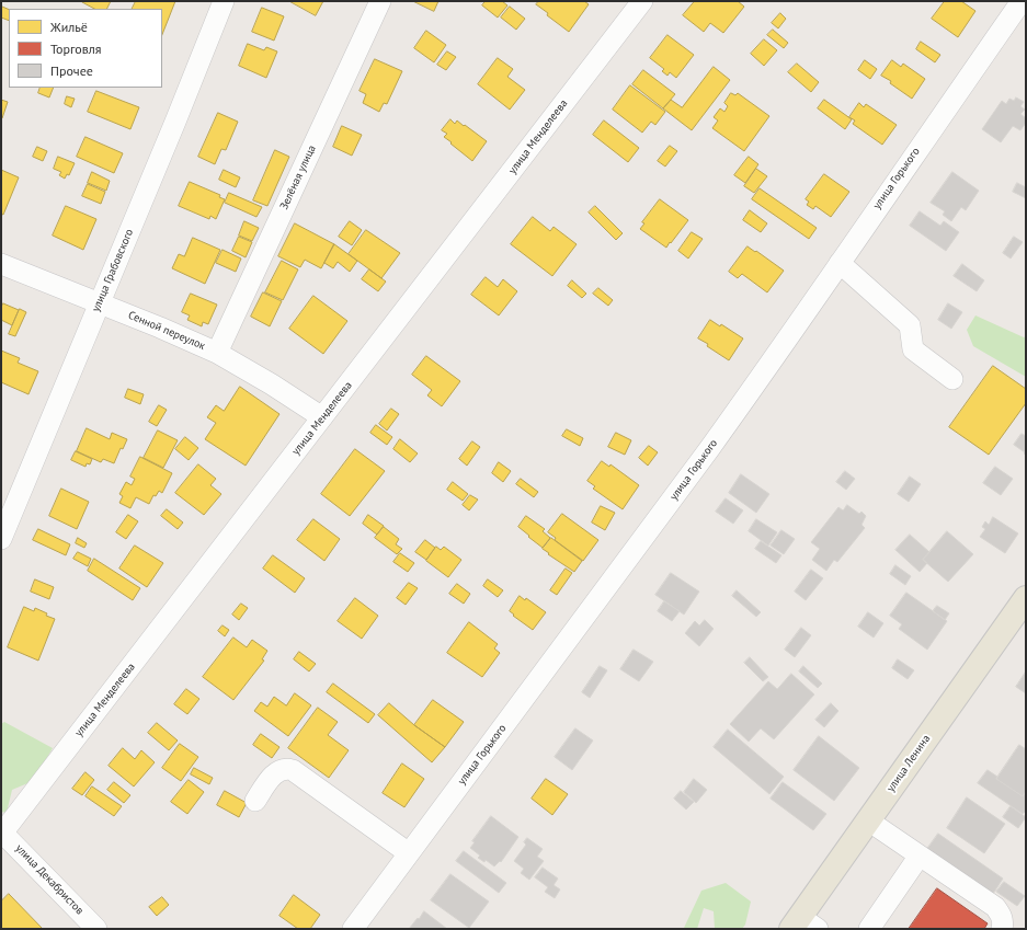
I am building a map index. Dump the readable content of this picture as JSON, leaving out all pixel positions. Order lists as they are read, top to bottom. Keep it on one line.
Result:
{"streets":{"main road":["улица Ленина"],"street":["улица Менделеева","Зелёная улица","улица Горького","улица Грабовского","Сенной переулок","улица Декабристов"]},"crossings":[["улица Менделеева","Сенной переулок"],["улица Менделеева","улица Декабристов"],["Зелёная улица","Сенной переулок"],["улица Грабовского","Сенной переулок"]],"legend":["Жильё","Торговля","Прочее"]}
